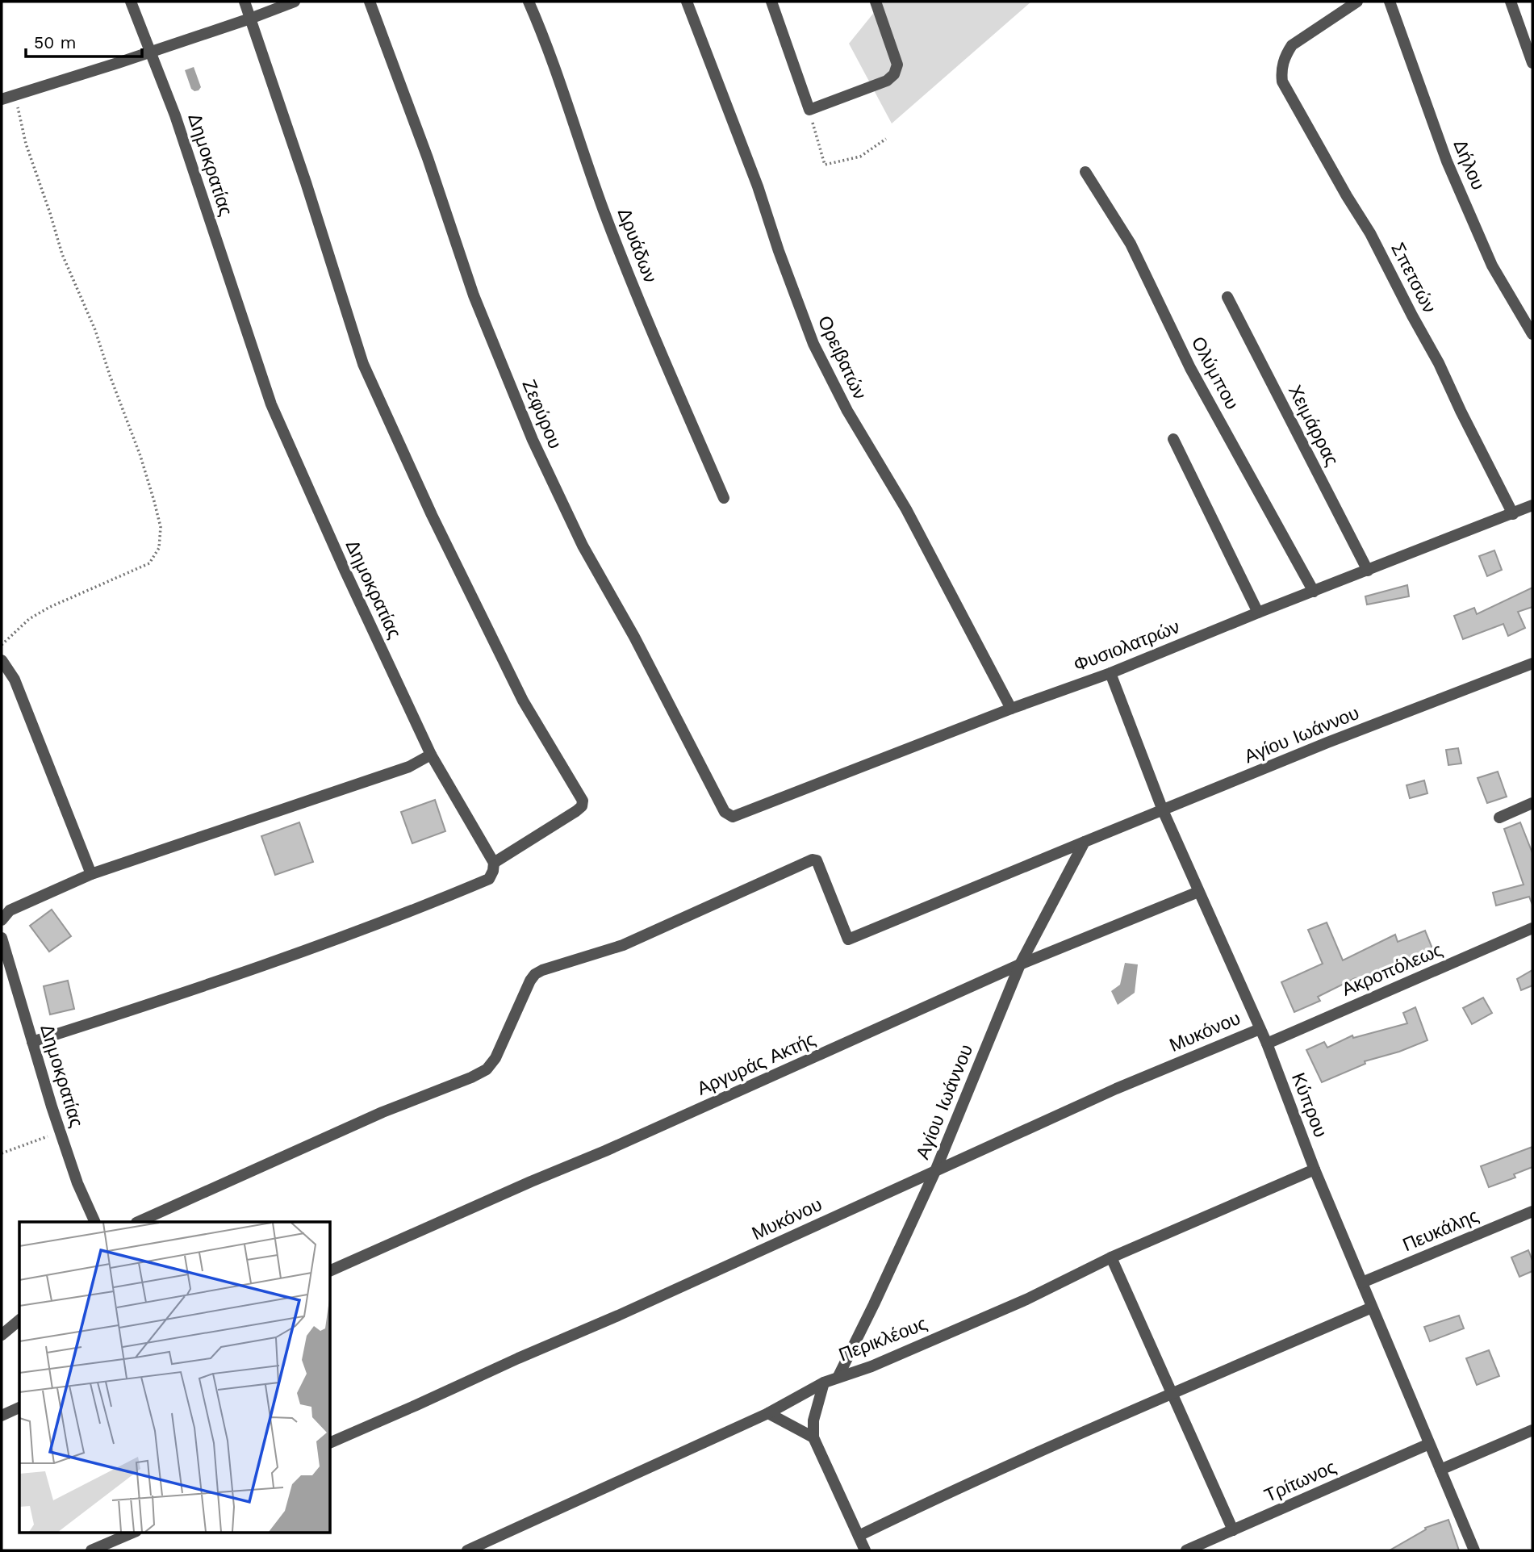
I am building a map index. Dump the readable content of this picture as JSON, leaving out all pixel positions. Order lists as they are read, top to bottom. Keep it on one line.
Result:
{"streets":{"street":["Δημοκρατίας","Δήλου","Δρυάδων","Σπετσών","Ορειβατών","Ολύμπου","Ζεφύρου","Χειμάρρας","Φυσιολατρών","Αγίου Ιωάννου","Ακροπόλεως","Μυκόνου","Αργυράς Ακτής","Κύπρου","Πευκάλης","Περικλέους","Τρίτωνος"]},"crossings":[["Σπετσών","Φυσιολατρών"],["Ορειβατών","Φυσιολατρών"],["Ολύμπου","Φυσιολατρών"],["Ζεφύρου","Φυσιολατρών"],["Χειμάρρας","Φυσιολατρών"],["Φυσιολατρών","Κύπρου"],["Αγίου Ιωάννου","Μυκόνου"],["Αγίου Ιωάννου","Αργυράς Ακτής"],["Αγίου Ιωάννου","Κύπρου"],["Αγίου Ιωάννου","Περικλέους"],["Ακροπόλεως","Κύπρου"],["Μυκόνου","Κύπρου"],["Αργυράς Ακτής","Κύπρου"],["Κύπρου","Πευκάλης"],["Κύπρου","Περικλέους"],["Κύπρου","Τρίτωνος"]],"scale_bar":"50 m"}
